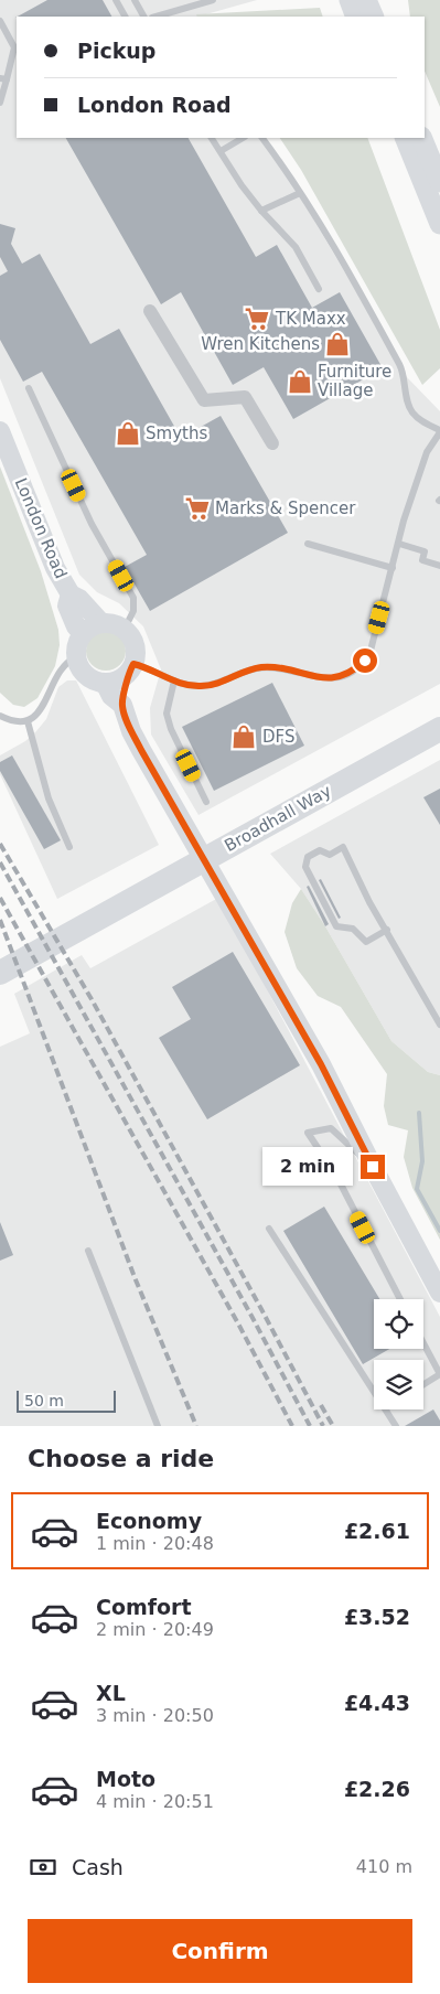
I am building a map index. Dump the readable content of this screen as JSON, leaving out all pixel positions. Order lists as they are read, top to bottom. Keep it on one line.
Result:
{"streets":{"highway":["Broadhall Way"],"main road":["London Road"]},"places":{"supermarket":["TK Maxx","Marks & Spencer"],"shop":["Wren Kitchens","Furniture Village","Smyths","DFS"]},"scale_bar":"50 m","page":{"banner":["Pickup","London Road"],"bubble":"2 min","scale":"50 m","heading":"Choose a ride","list":[{"name":"Economy","note":"1 min · 20:48","value":"£2.61"},{"name":"Comfort","note":"2 min · 20:49","value":"£3.52"},{"name":"XL","note":"3 min · 20:50","value":"£4.43"},{"name":"Moto","note":"4 min · 20:51","value":"£2.26"}],"pay":["Cash","410 m"],"buttons":"Confirm"}}
